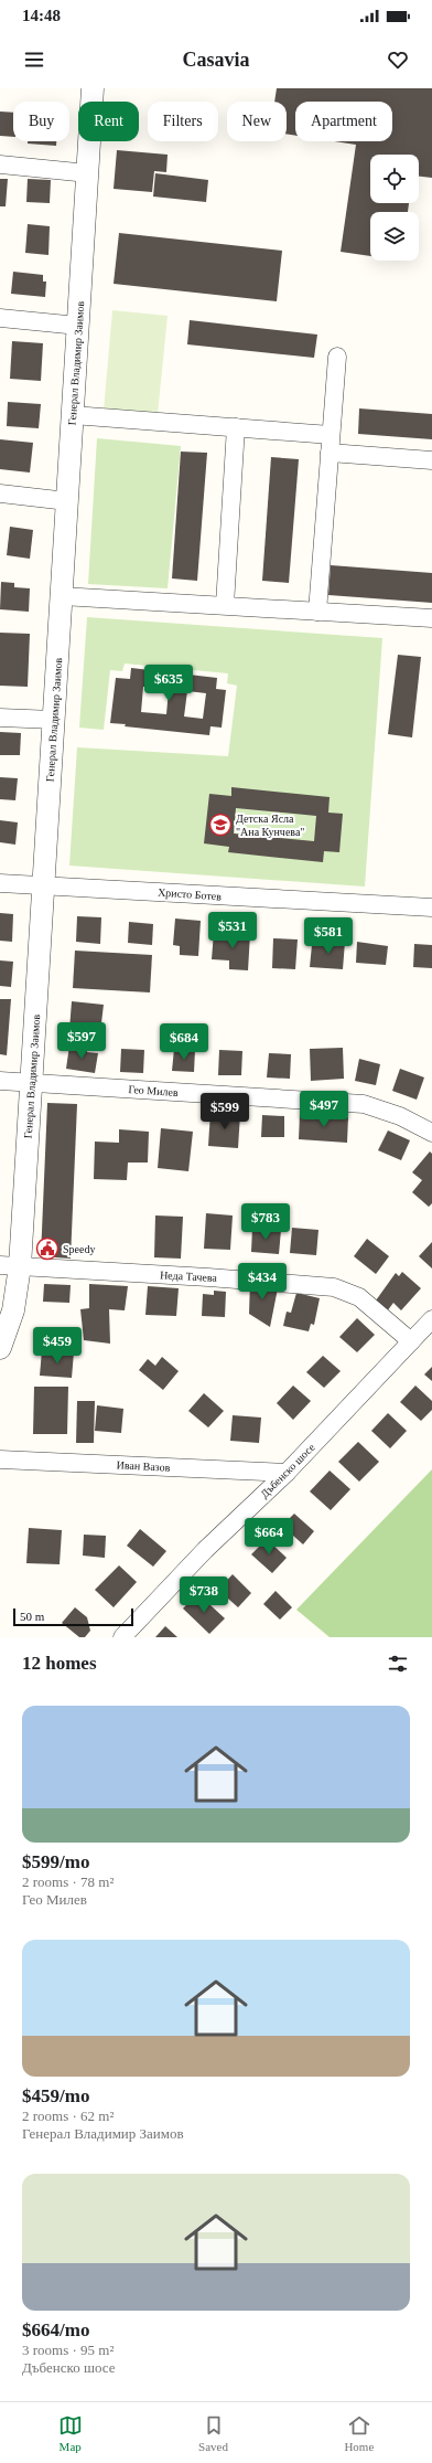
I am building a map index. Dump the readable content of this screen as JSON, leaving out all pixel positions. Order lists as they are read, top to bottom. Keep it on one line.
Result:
{"streets":{"street":["Генерал Владимир Заимов","Христо Ботев","Гео Милев","Неда Тачева","Иван Вазов","Дъбенско шосе"]},"crossings":[["Генерал Владимир Заимов","Христо Ботев"],["Генерал Владимир Заимов","Гео Милев"],["Генерал Владимир Заимов","Неда Тачева"],["Неда Тачева","Дъбенско шосе"],["Иван Вазов","Дъбенско шосе"]],"places":{"school or university":["Детска Ясла \"Ана Кунчева\""],"public building":["Speedy"]},"scale_bar":"50 m","page":{"status":"14:48","header":"Casavia","chip":["Buy","Rent","Filters","New","Apartment"],"price":["$635","$531","$581","$597","$684","$497","$599","$783","$434","$459","$664","$738"],"scale":"50 m","heading":"12 homes","list":[{"name":"$599/mo","note":"2 rooms · 78 m² · Гео Милев"},{"name":"$459/mo","note":"2 rooms · 62 m² · Генерал Владимир Заимов"},{"name":"$664/mo","note":"3 rooms · 95 m² · Дъбенско шосе"}],"tabs":["Map","Saved","Home"]}}
